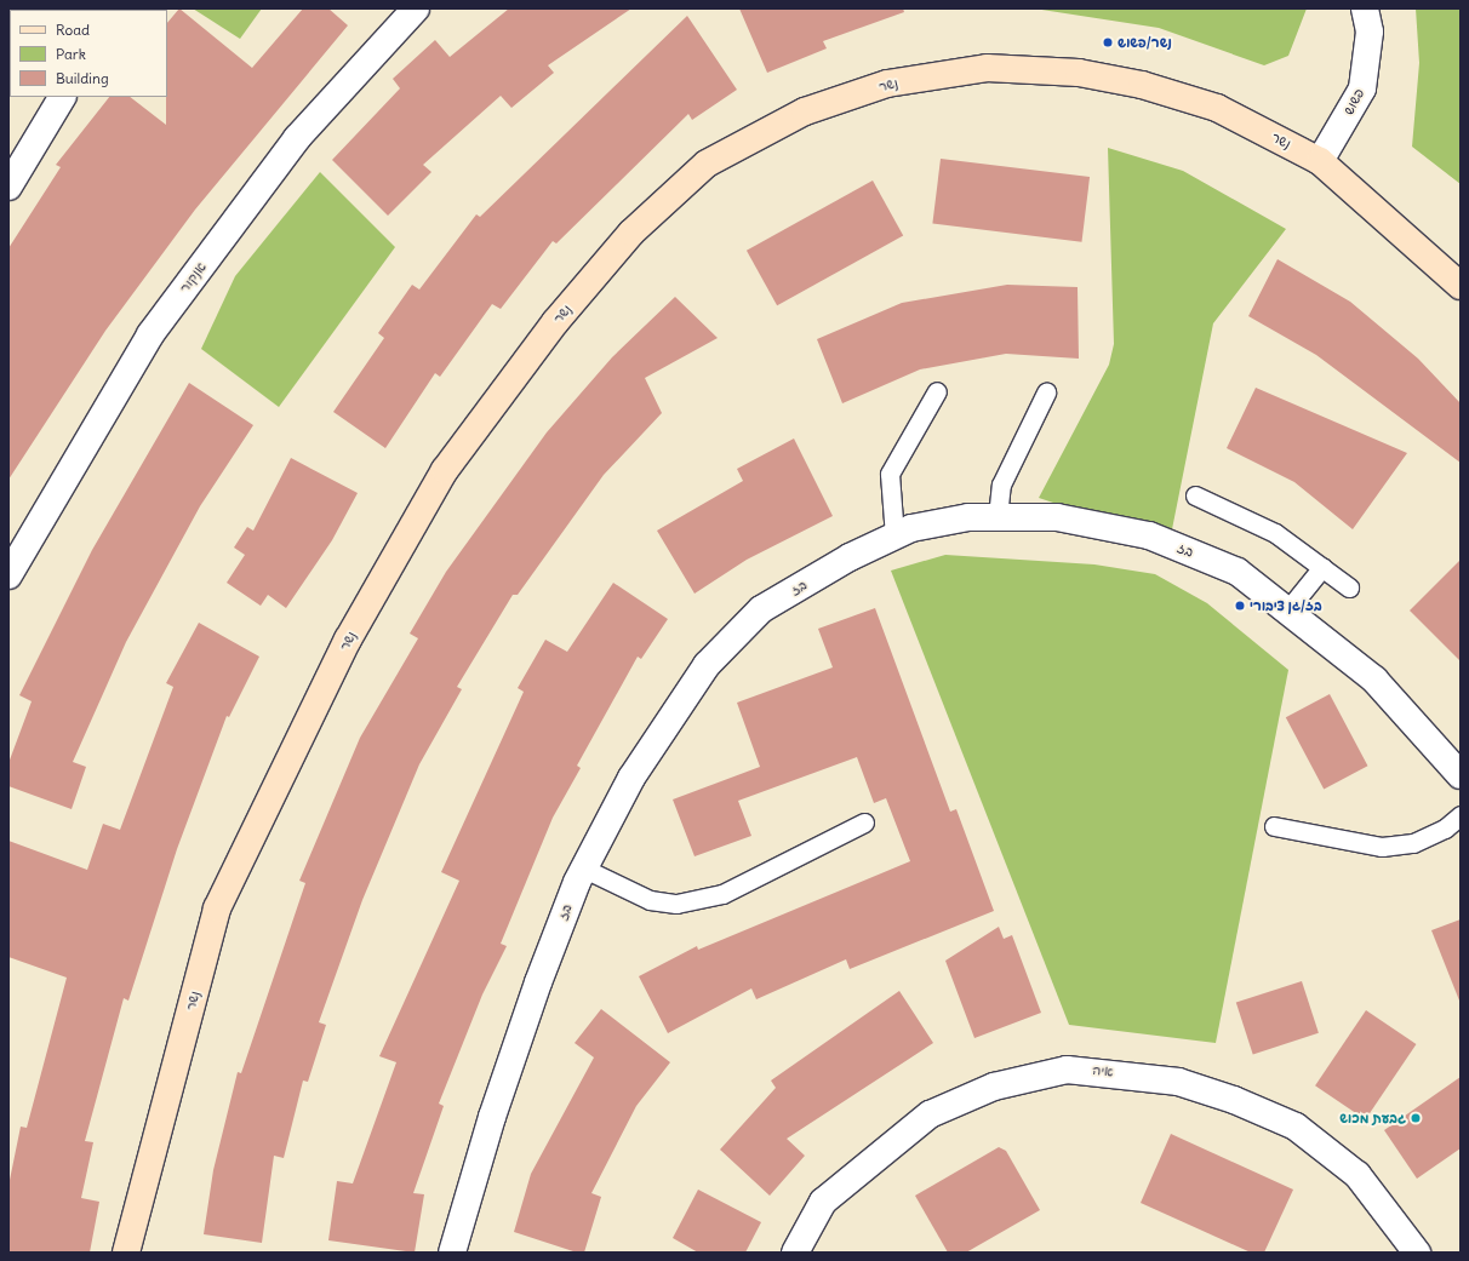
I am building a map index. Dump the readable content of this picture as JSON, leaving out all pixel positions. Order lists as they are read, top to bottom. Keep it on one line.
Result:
{"streets":{"street":["נשר","פשוש","אנקור","בז","איה"]},"crossings":[["נשר","פשוש"]],"places":["נשר/פשוש","בז/גן ציבורי","גבעת מכוש"],"legend":["Road","Park","Building"]}
